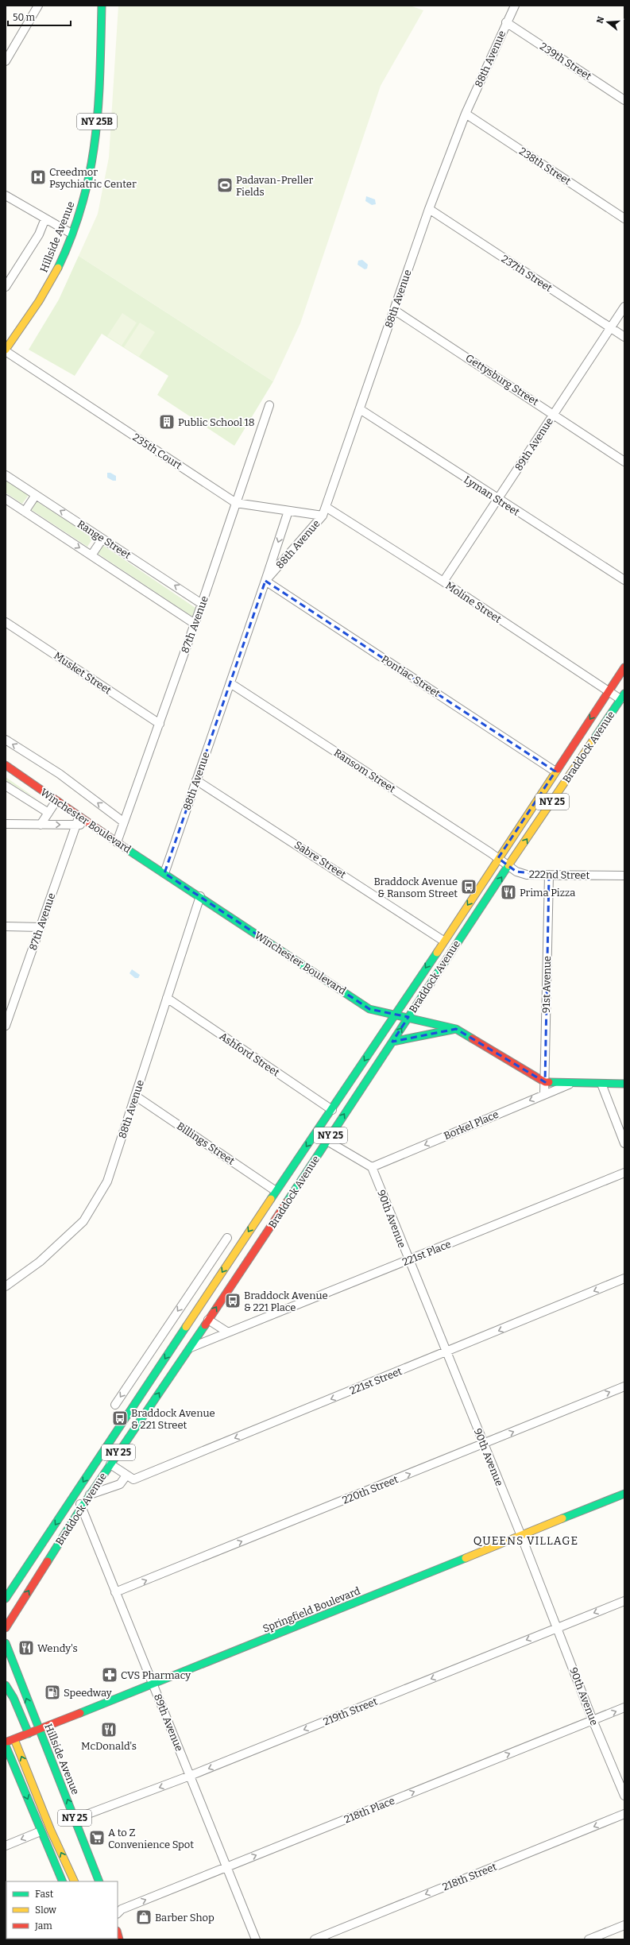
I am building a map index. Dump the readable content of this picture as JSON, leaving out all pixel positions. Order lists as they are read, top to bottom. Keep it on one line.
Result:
{"streets":{"main road":["NY 25B","Hillside Avenue","Braddock Avenue","NY 25","Winchester Boulevard","Springfield Boulevard"],"street":["88th Avenue","239th Street","238th Street","237th Street","Gettysburg Street","89th Avenue","235th Court","Lyman Street","Range Street","Moline Street","87th Avenue","Musket Street","Pontiac Street","Ransom Street","Sabre Street","222nd Street","91st Avenue","Ashford Street","Borkel Place","Billings Street","90th Avenue","221st Place","221st Street","220th Street","219th Street","218th Place","218th Street"]},"crossings":[["88th Avenue","239th Street"],["88th Avenue","238th Street"],["88th Avenue","237th Street"],["88th Avenue","Gettysburg Street"],["88th Avenue","235th Court"],["88th Avenue","Lyman Street"],["88th Avenue","Moline Street"],["88th Avenue","Pontiac Street"],["88th Avenue","Ransom Street"],["88th Avenue","Winchester Boulevard"],["88th Avenue","Sabre Street"],["88th Avenue","Ashford Street"],["88th Avenue","Billings Street"],["Hillside Avenue","235th Court"],["Hillside Avenue","Springfield Boulevard"],["Hillside Avenue","219th Street"],["237th Street","89th Avenue"],["Gettysburg Street","89th Avenue"],["89th Avenue","Lyman Street"],["89th Avenue","Moline Street"],["89th Avenue","Braddock Avenue"],["89th Avenue","220th Street"],["89th Avenue","Springfield Boulevard"],["89th Avenue","219th Street"],["89th Avenue","218th Place"],["235th Court","87th Avenue"],["Range Street","87th Avenue"],["Moline Street","Braddock Avenue"],["87th Avenue","Musket Street"],["87th Avenue","Winchester Boulevard"],["Pontiac Street","Braddock Avenue"],["Braddock Avenue","Ransom Street"],["Braddock Avenue","Winchester Boulevard"],["Braddock Avenue","Sabre Street"],["Braddock Avenue","222nd Street"],["Braddock Avenue","Ashford Street"],["Braddock Avenue","Billings Street"],["Braddock Avenue","221st Place"],["Ransom Street","222nd Street"],["Winchester Boulevard","91st Avenue"],["Winchester Boulevard","Borkel Place"],["222nd Street","91st Avenue"],["91st Avenue","Borkel Place"],["Borkel Place","90th Avenue"],["90th Avenue","221st Place"],["90th Avenue","221st Street"],["90th Avenue","220th Street"],["90th Avenue","Springfield Boulevard"],["90th Avenue","219th Street"],["90th Avenue","218th Place"]],"one_way":["Borkel Place","221st Street","220th Street","219th Street","218th Place","218th Street"],"districts":["QUEENS VILLAGE"],"places":{"hospital":["Creedmor Psychiatric Center"],"sports":["Padavan-Preller Fields"],"building":["Public School 18"],"bus stop":["Braddock Avenue & Ransom Street","Braddock Avenue & 221 Place","Braddock Avenue & 221 Street"],"restaurant":["Prima Pizza","Wendy's","McDonald's"],"pharmacy":["CVS Pharmacy"],"fuel station":["Speedway"],"supermarket":["A to Z Convenience Spot"],"shop":["Barber Shop"]},"legend":["Fast","Slow","Jam"],"scale_bar":"50 m","north":"left"}
